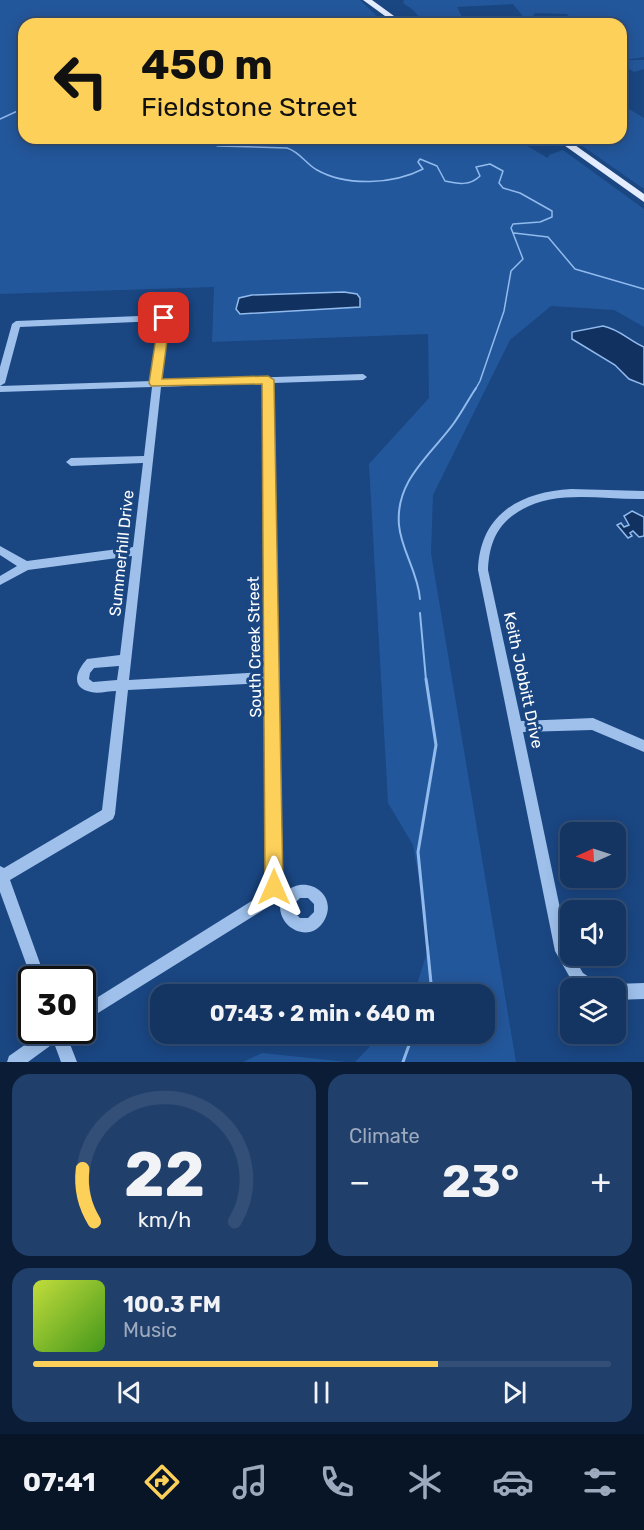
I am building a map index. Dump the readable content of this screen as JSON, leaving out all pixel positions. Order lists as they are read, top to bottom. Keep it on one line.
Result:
{"streets":{"street":["Summerhill Drive","South Creek Street","Keith Jobbitt Drive"]},"north":"left","page":{"turn":["450 m","Fieldstone Street"],"limit":"30","trip":"07:43 · 2 min · 640 m","tile":"Climate","heat":["−","23°","+"],"song":["100.3 FM","Music"],"tabs":"07:41","gauge":["22","km/h"]}}
